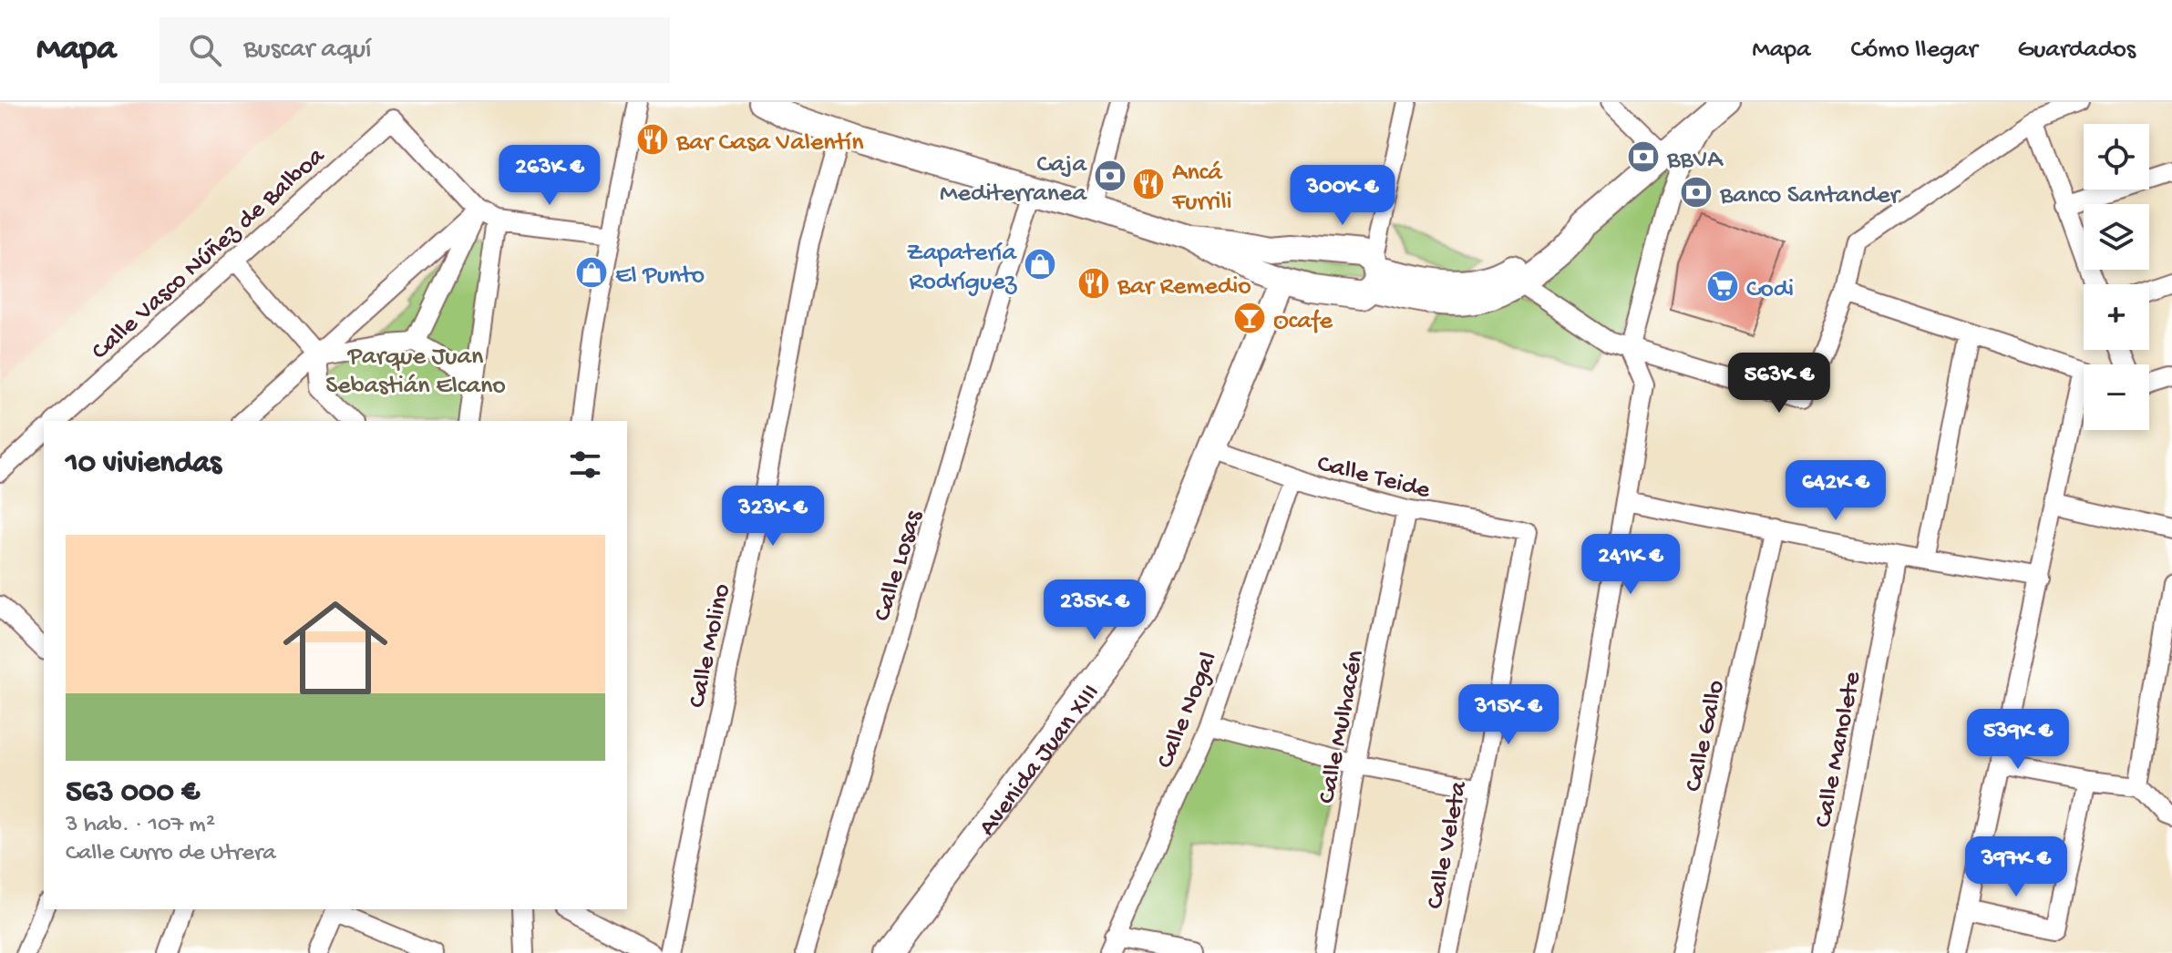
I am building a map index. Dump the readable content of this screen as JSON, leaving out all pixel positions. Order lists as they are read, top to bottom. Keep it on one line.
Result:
{"streets":{"street":["Calle Vasco Núñez de Balboa","Calle Teide","Calle Losas","Calle Molino","Calle Nogal","Calle Mulhacén","Calle Gallo","Calle Manolete","Avenida Juan XIII","Calle Veleta"]},"crossings":[["Calle Teide","Calle Nogal"],["Calle Teide","Calle Mulhacén"],["Calle Teide","Avenida Juan XIII"],["Calle Teide","Calle Veleta"]],"parks":["Parque Juan Sebastián Elcano"],"places":{"restaurant":["Bar Casa Valentín","Ancá Furrili","Bar Remedio"],"bank":["BBVA","Caja Mediterranea","Banco Santander"],"shop":["Zapatería Rodríguez","El Punto"],"supermarket":["Codi"],"bar":["Ocafe"]},"page":{"header":"Mapa","search":"Buscar aquí","nav":["Mapa","Cómo llegar","Guardados"],"map_buttons":["+","−"],"price":["263K €","300K €","563K €","642K €","323K €","241K €","235K €","315K €","539K €","397K €"],"heading":"10 viviendas","list":[{"name":"563 000 €","note":"3 hab. · 107 m² · Calle Curro de Utrera"}]}}
